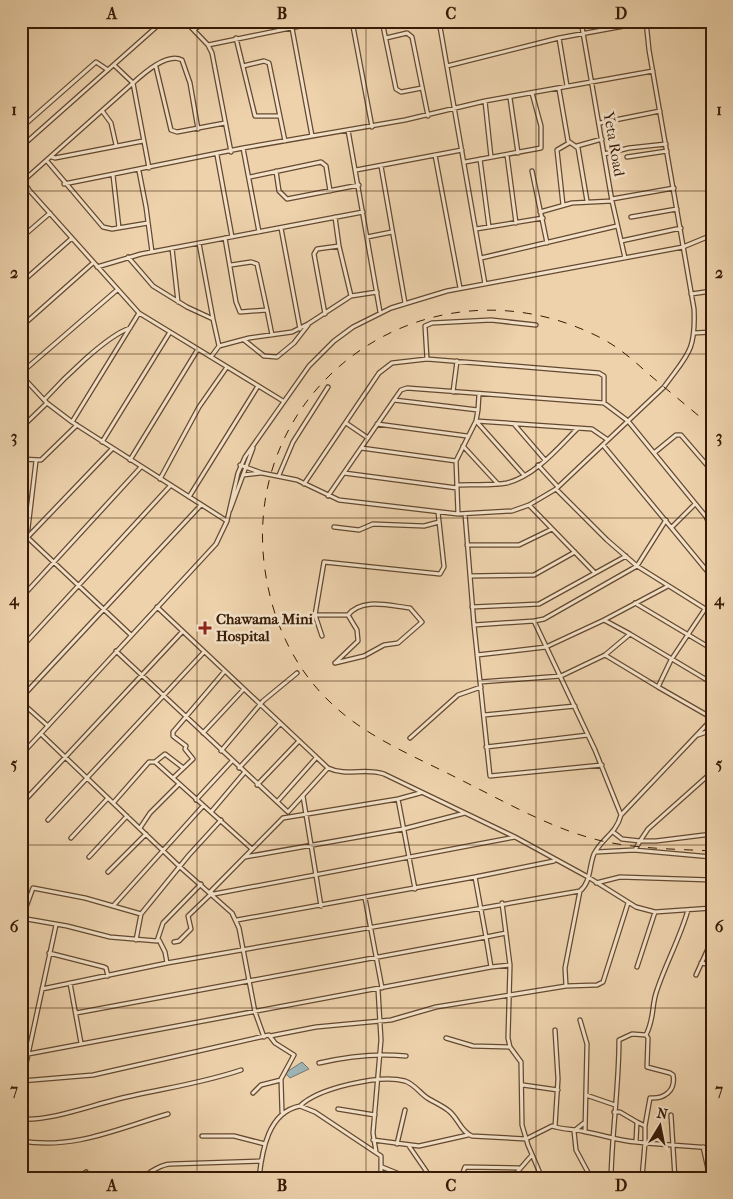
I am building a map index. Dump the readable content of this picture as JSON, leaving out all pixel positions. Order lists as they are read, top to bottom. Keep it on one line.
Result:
{"streets":{"street":["Yeta Road"]},"places":{"health":["Chawama Mini Hospital"]},"north":"top","grid":{"columns":["A","B","C","D"],"rows":["1","2","3","4","5","6","7"]}}
